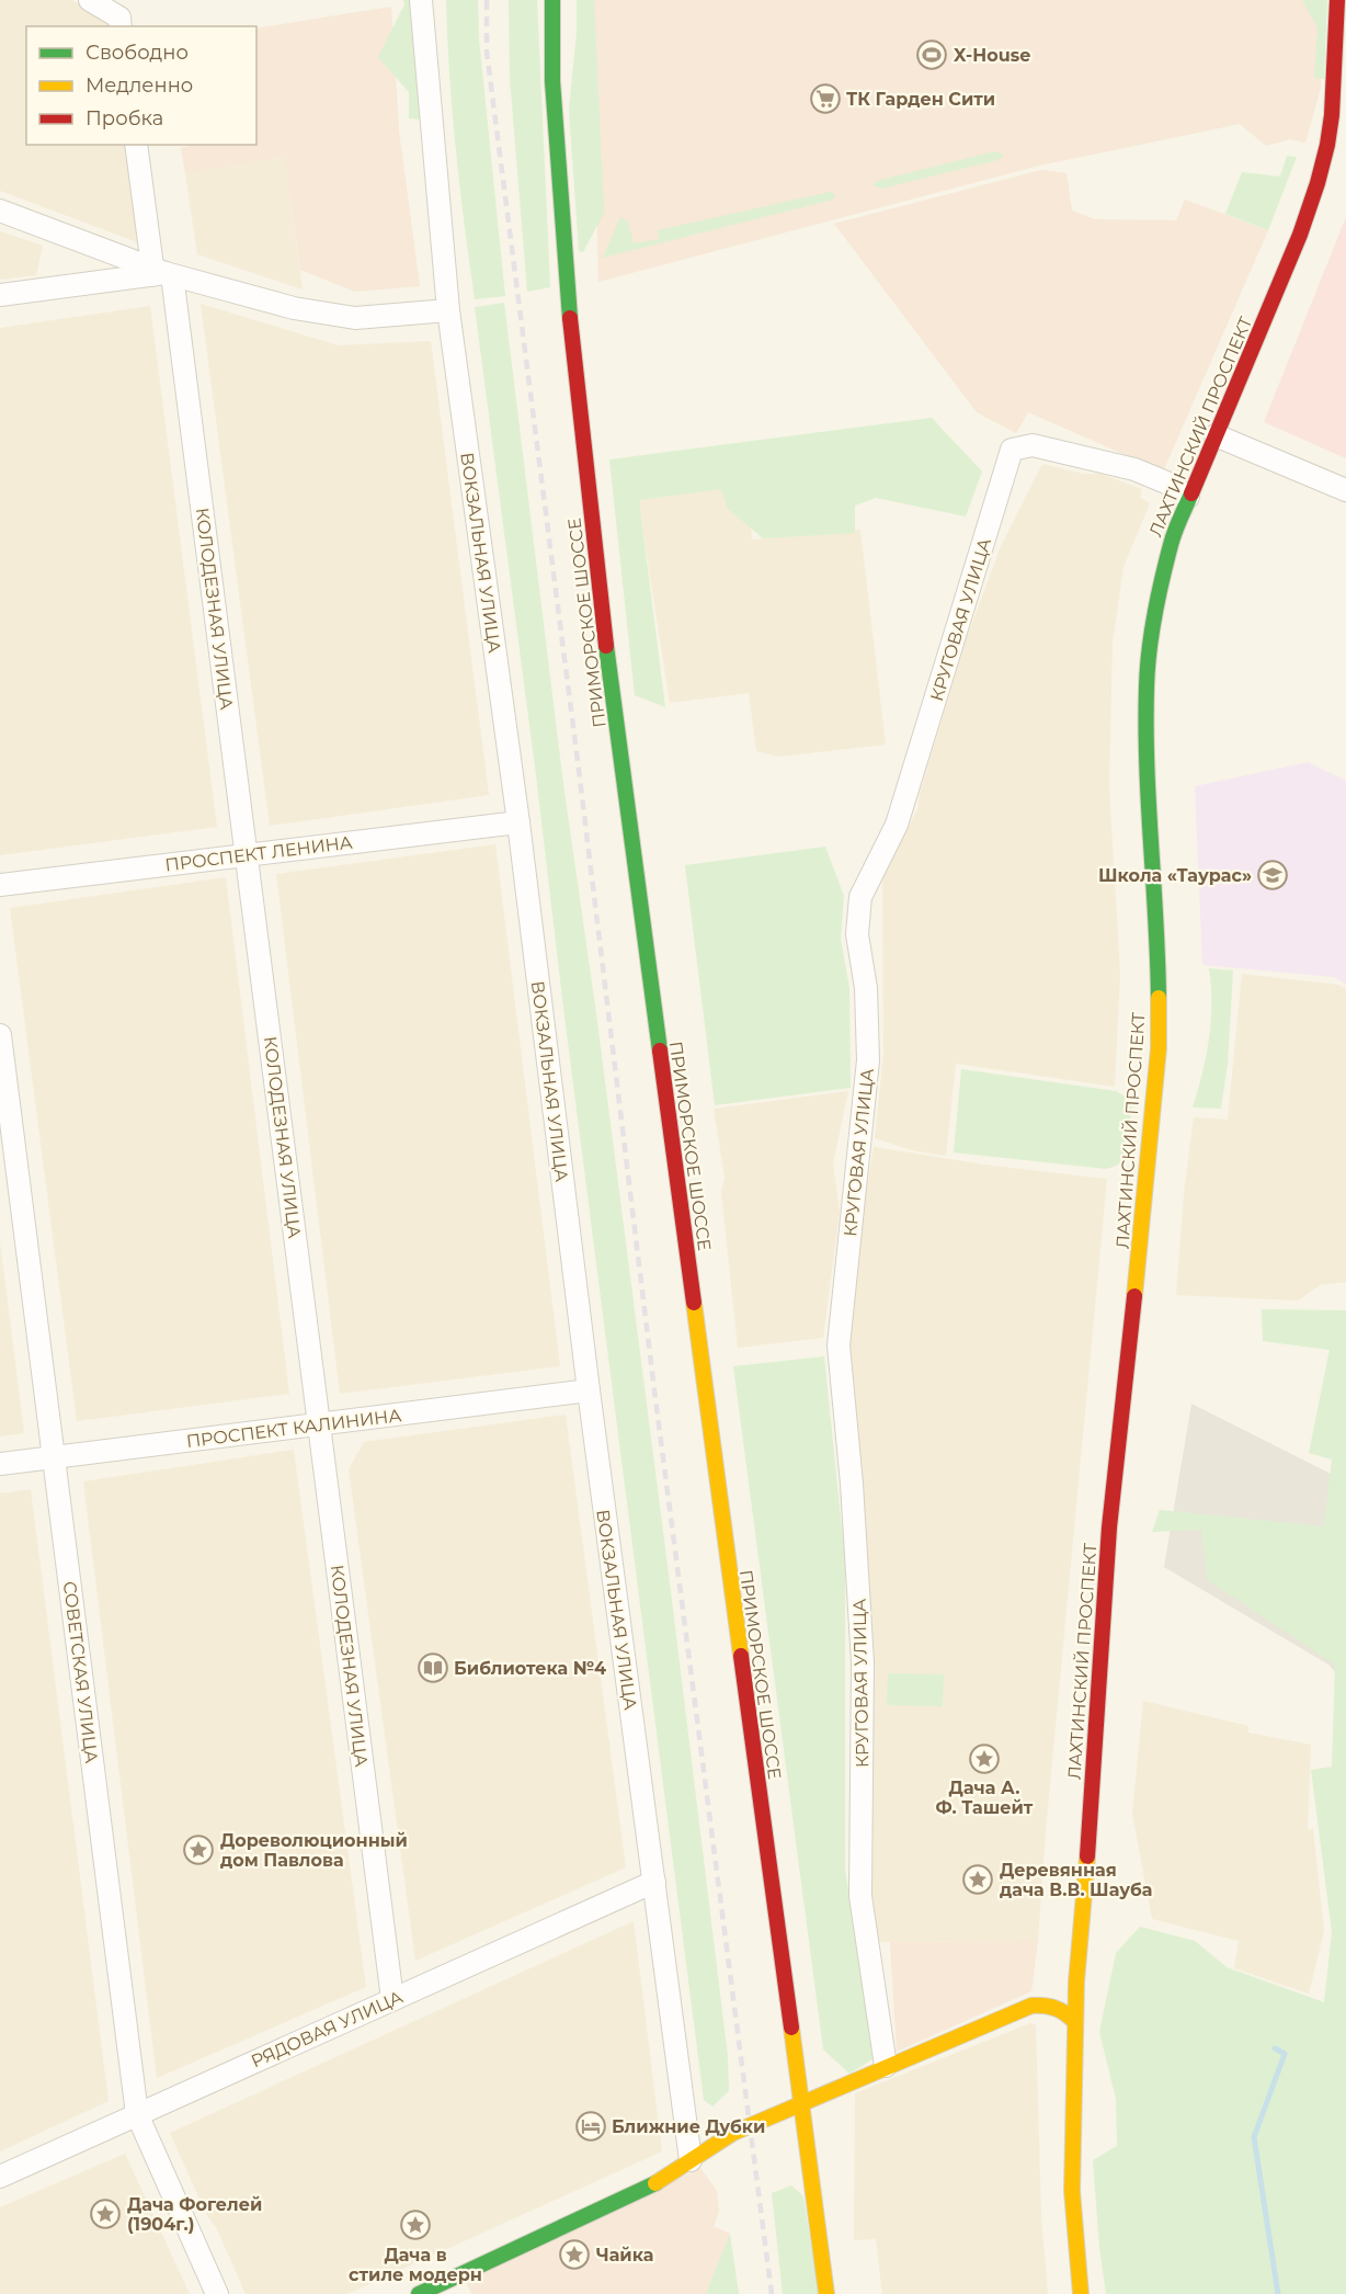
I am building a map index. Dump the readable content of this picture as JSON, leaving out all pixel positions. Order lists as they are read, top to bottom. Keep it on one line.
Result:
{"streets":{"main road":["ЛАХТИНСКИЙ ПРОСПЕКТ","ПРИМОРСКОЕ ШОССЕ"],"street":["ВОКЗАЛЬНАЯ УЛИЦА","КОЛОДЕЗНАЯ УЛИЦА","КРУГОВАЯ УЛИЦА","ПРОСПЕКТ ЛЕНИНА","ПРОСПЕКТ КАЛИНИНА","СОВЕТСКАЯ УЛИЦА","РЯДОВАЯ УЛИЦА"]},"crossings":[["ЛАХТИНСКИЙ ПРОСПЕКТ","КРУГОВАЯ УЛИЦА"],["ВОКЗАЛЬНАЯ УЛИЦА","ПРОСПЕКТ ЛЕНИНА"],["ВОКЗАЛЬНАЯ УЛИЦА","ПРОСПЕКТ КАЛИНИНА"],["ВОКЗАЛЬНАЯ УЛИЦА","РЯДОВАЯ УЛИЦА"],["КОЛОДЕЗНАЯ УЛИЦА","ПРОСПЕКТ ЛЕНИНА"],["КОЛОДЕЗНАЯ УЛИЦА","ПРОСПЕКТ КАЛИНИНА"],["КОЛОДЕЗНАЯ УЛИЦА","РЯДОВАЯ УЛИЦА"],["ПРОСПЕКТ КАЛИНИНА","СОВЕТСКАЯ УЛИЦА"],["СОВЕТСКАЯ УЛИЦА","РЯДОВАЯ УЛИЦА"]],"places":{"sports":["X-House"],"supermarket":["ТК Гарден Сити"],"school or university":["Школа «Таурас»"],"library":["Библиотека №4"],"place":["Дача А. Ф. Ташейт","Дореволюционный дом Павлова","Деревянная дача В.В. Шауба","Дача Фогелей (1904г.)","Дача в стиле модерн","Чайка"],"hotel":["Ближние Дубки"]},"legend":["Свободно","Медленно","Пробка"]}
